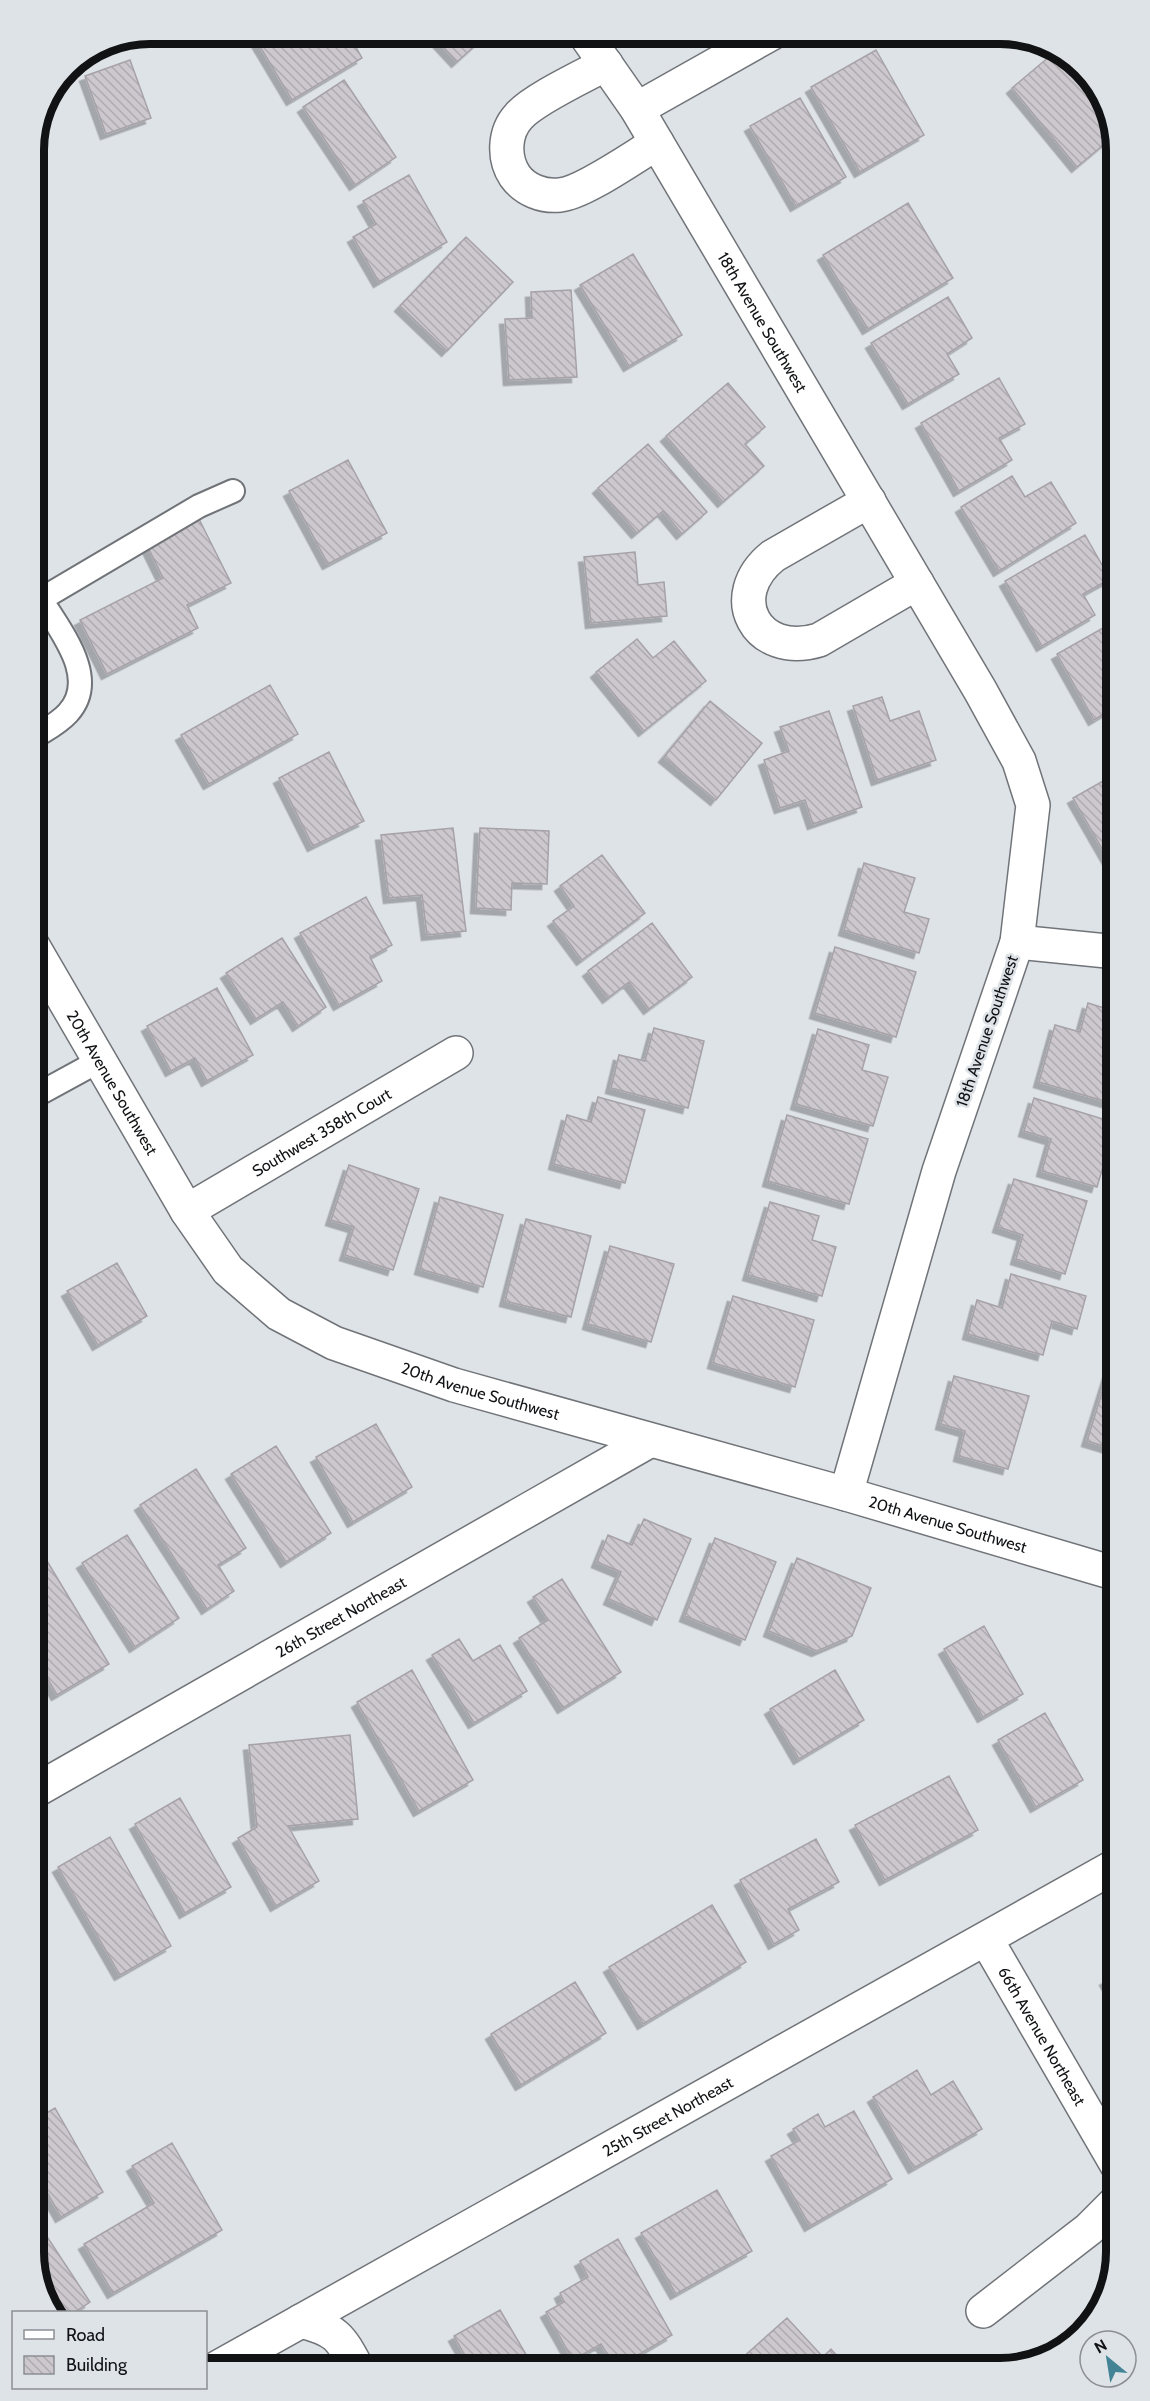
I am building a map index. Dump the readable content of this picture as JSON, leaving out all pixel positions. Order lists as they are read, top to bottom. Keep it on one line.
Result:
{"streets":{"street":["18th Avenue Southwest","20th Avenue Southwest","Southwest 358th Court","26th Street Northeast","66th Avenue Northeast","25th Street Northeast"]},"crossings":[["18th Avenue Southwest","20th Avenue Southwest"],["20th Avenue Southwest","Southwest 358th Court"],["20th Avenue Southwest","26th Street Northeast"],["66th Avenue Northeast","25th Street Northeast"]],"legend":["Road","Building"],"north":"top left"}
